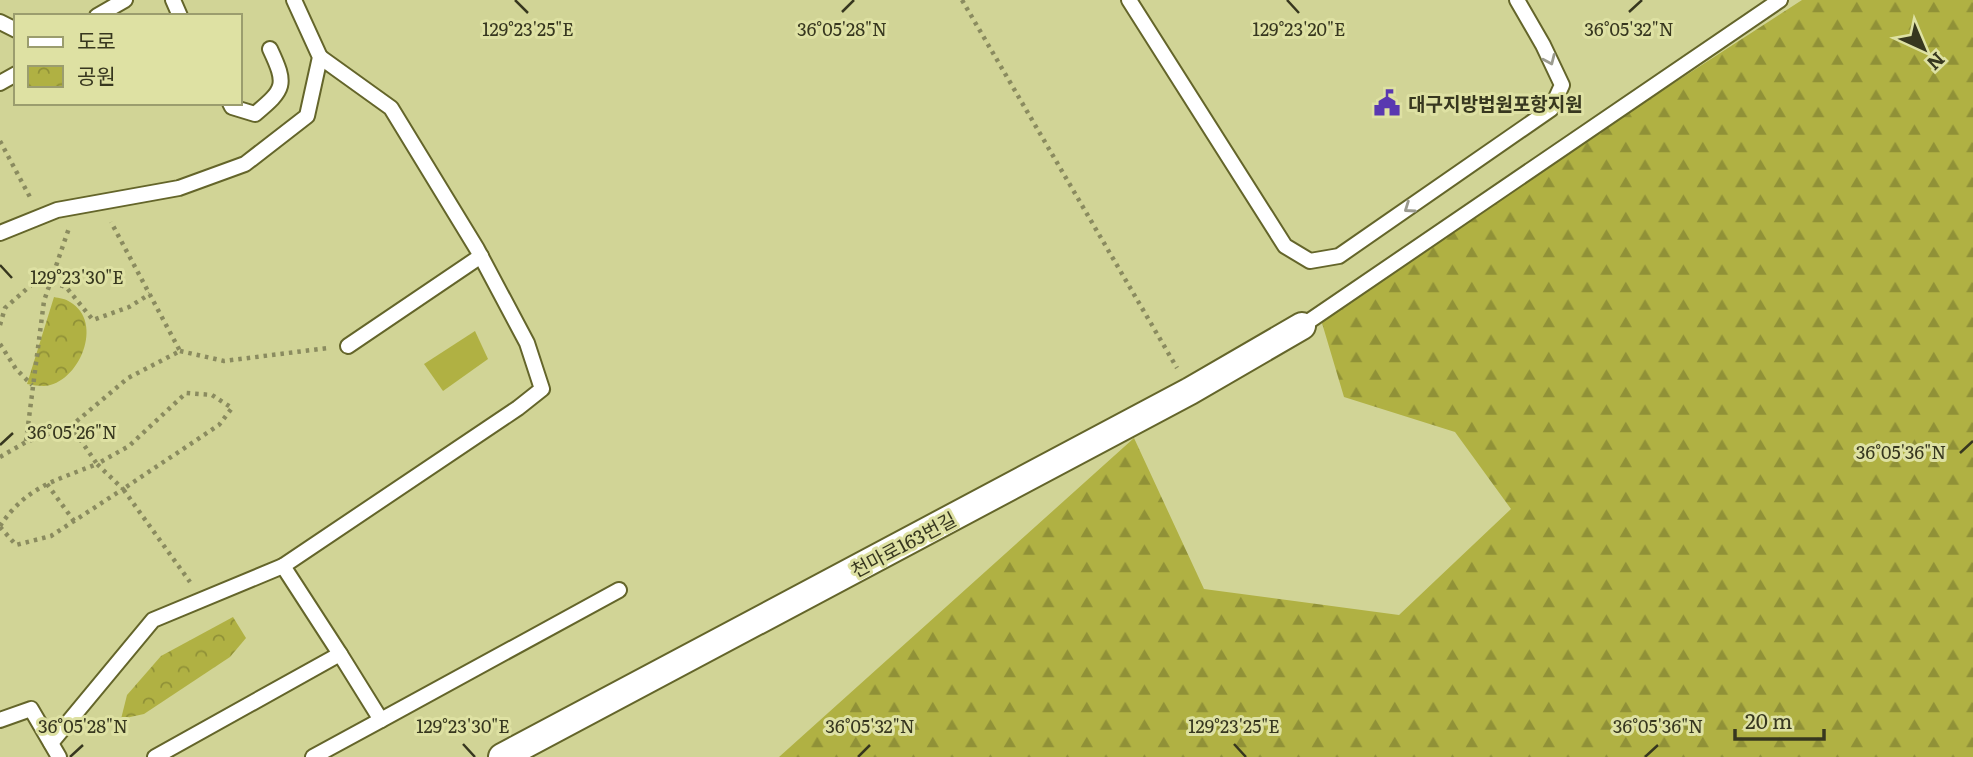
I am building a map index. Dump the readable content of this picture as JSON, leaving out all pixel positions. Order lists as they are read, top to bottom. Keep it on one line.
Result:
{"streets":{"street":["천마로163번길"]},"places":{"public building":["대구지방법원포항지원"]},"legend":["도로","공원"],"scale_bar":"20 m","north":"bottom right","coordinates":["36°05'28\"N","36°05'32\"N","129°23'25\"E","129°23'20\"E","129°23'30\"E","36°05'26\"N","36°05'36\"N"]}
